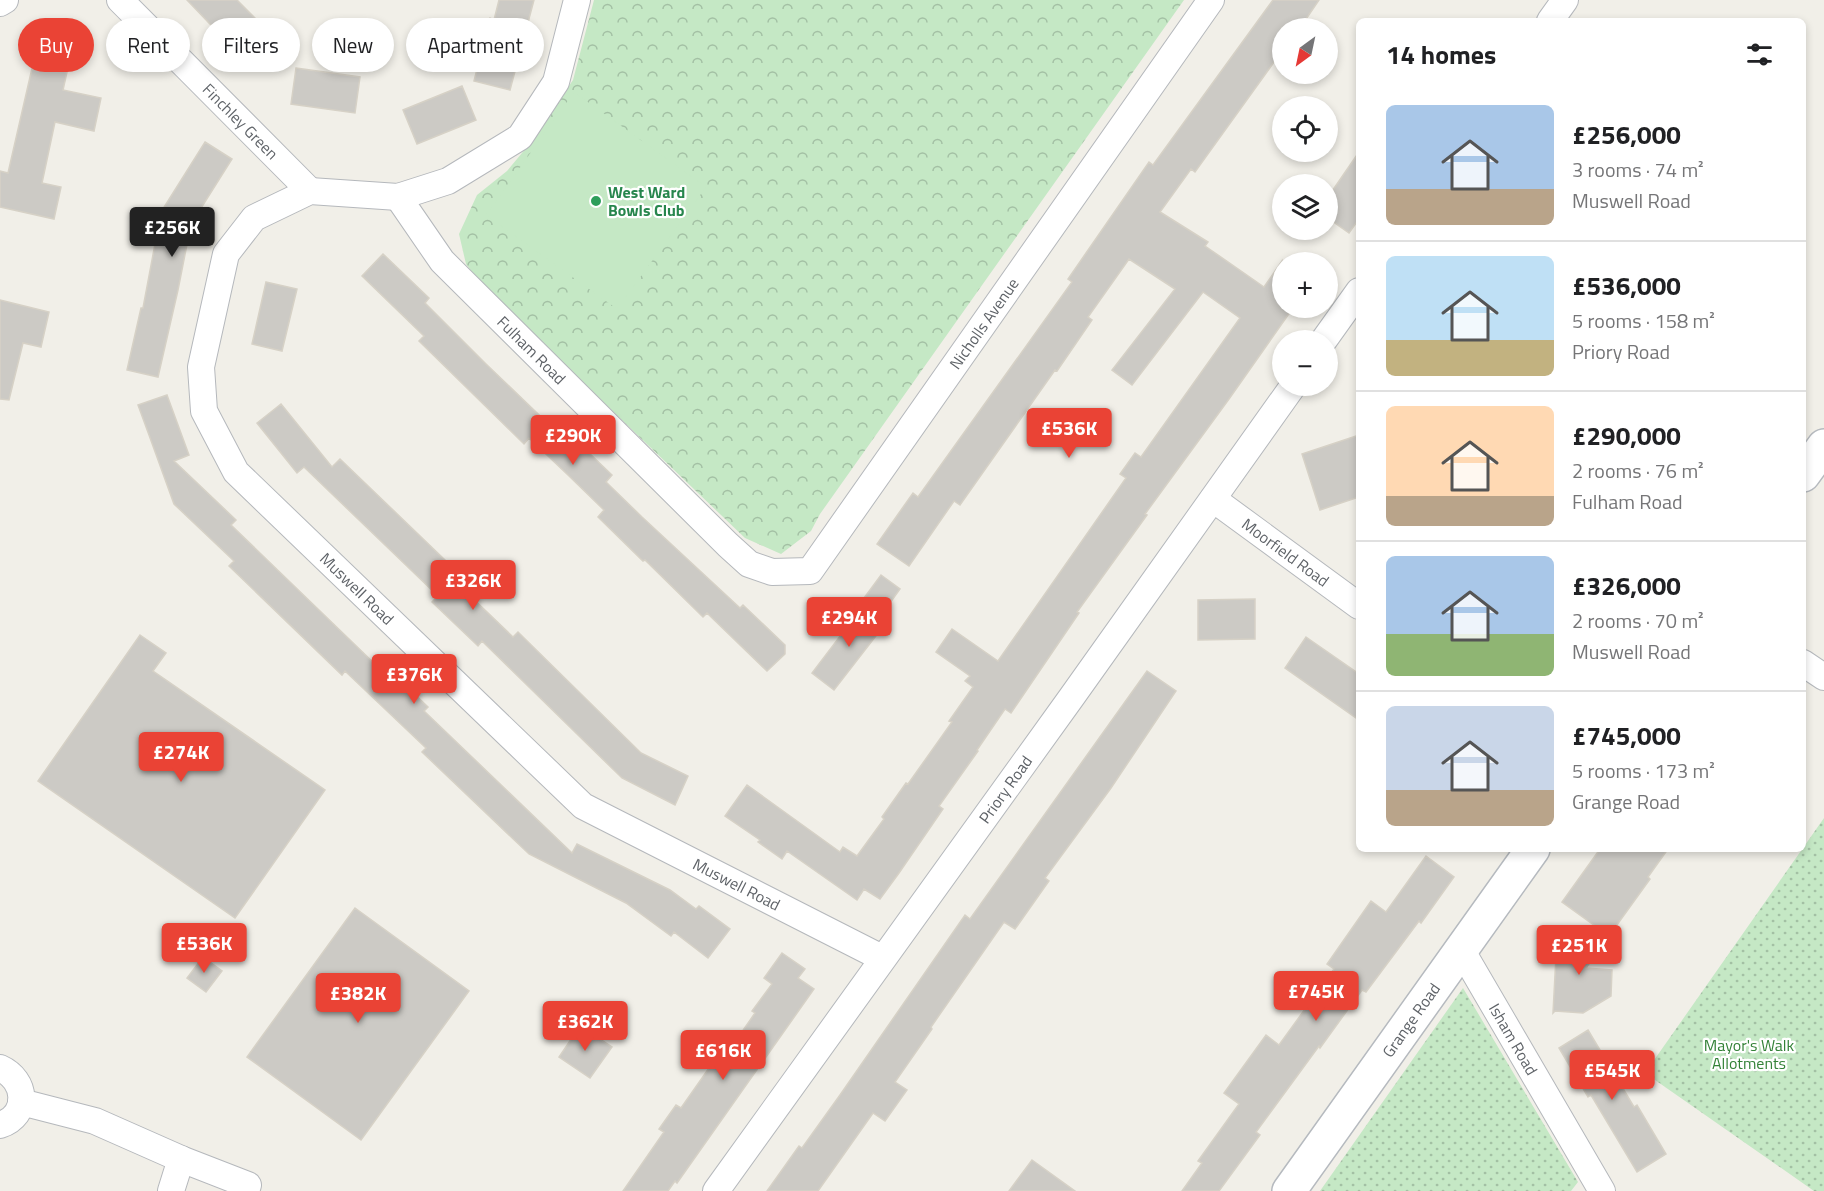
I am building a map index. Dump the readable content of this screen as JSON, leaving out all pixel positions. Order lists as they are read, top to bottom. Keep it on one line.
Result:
{"streets":{"street":["Finchley Green","Nicholls Avenue","Fulham Road","Moorfield Road","Muswell Road","Priory Road","Grange Road","Isham Road"]},"crossings":[["Finchley Green","Muswell Road"],["Nicholls Avenue","Fulham Road"],["Moorfield Road","Priory Road"],["Muswell Road","Priory Road"],["Grange Road","Isham Road"]],"parks":["Mayor's Walk Allotments"],"places":["West Ward Bowls Club"],"north":"bottom left","page":{"map_buttons":["+","−"],"chip":["Buy","Rent","Filters","New","Apartment"],"heading":"14 homes","list":[{"name":"£256,000","note":"3 rooms · 74 m² · Muswell Road"},{"name":"£536,000","note":"5 rooms · 158 m² · Priory Road"},{"name":"£290,000","note":"2 rooms · 76 m² · Fulham Road"},{"name":"£326,000","note":"2 rooms · 70 m² · Muswell Road"},{"name":"£745,000","note":"5 rooms · 173 m² · Grange Road"}],"price":["£256K","£536K","£290K","£326K","£294K","£376K","£274K","£536K","£251K","£745K","£382K","£362K","£616K","£545K"]}}
